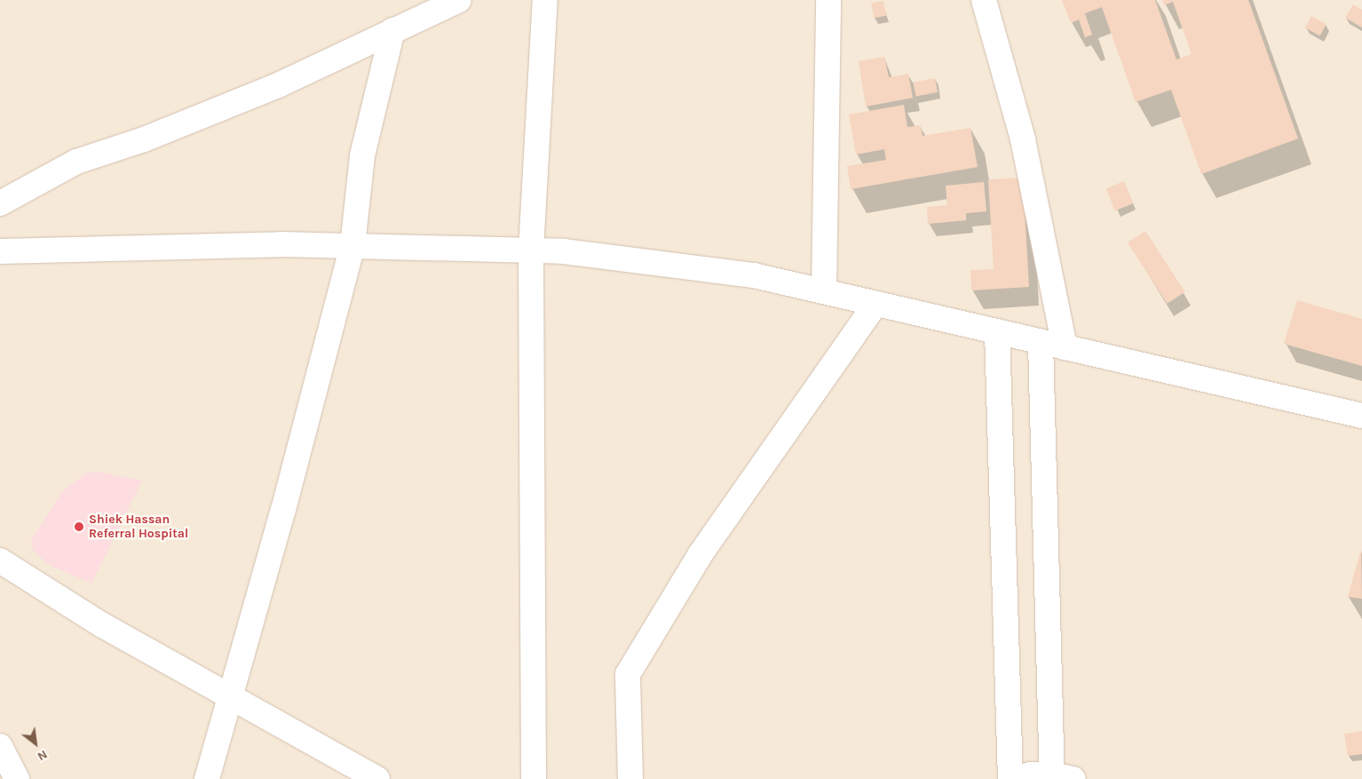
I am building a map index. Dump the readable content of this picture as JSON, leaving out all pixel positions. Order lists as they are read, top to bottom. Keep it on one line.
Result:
{"places":["Shiek Hassan Referral Hospital"],"north":"bottom right"}
